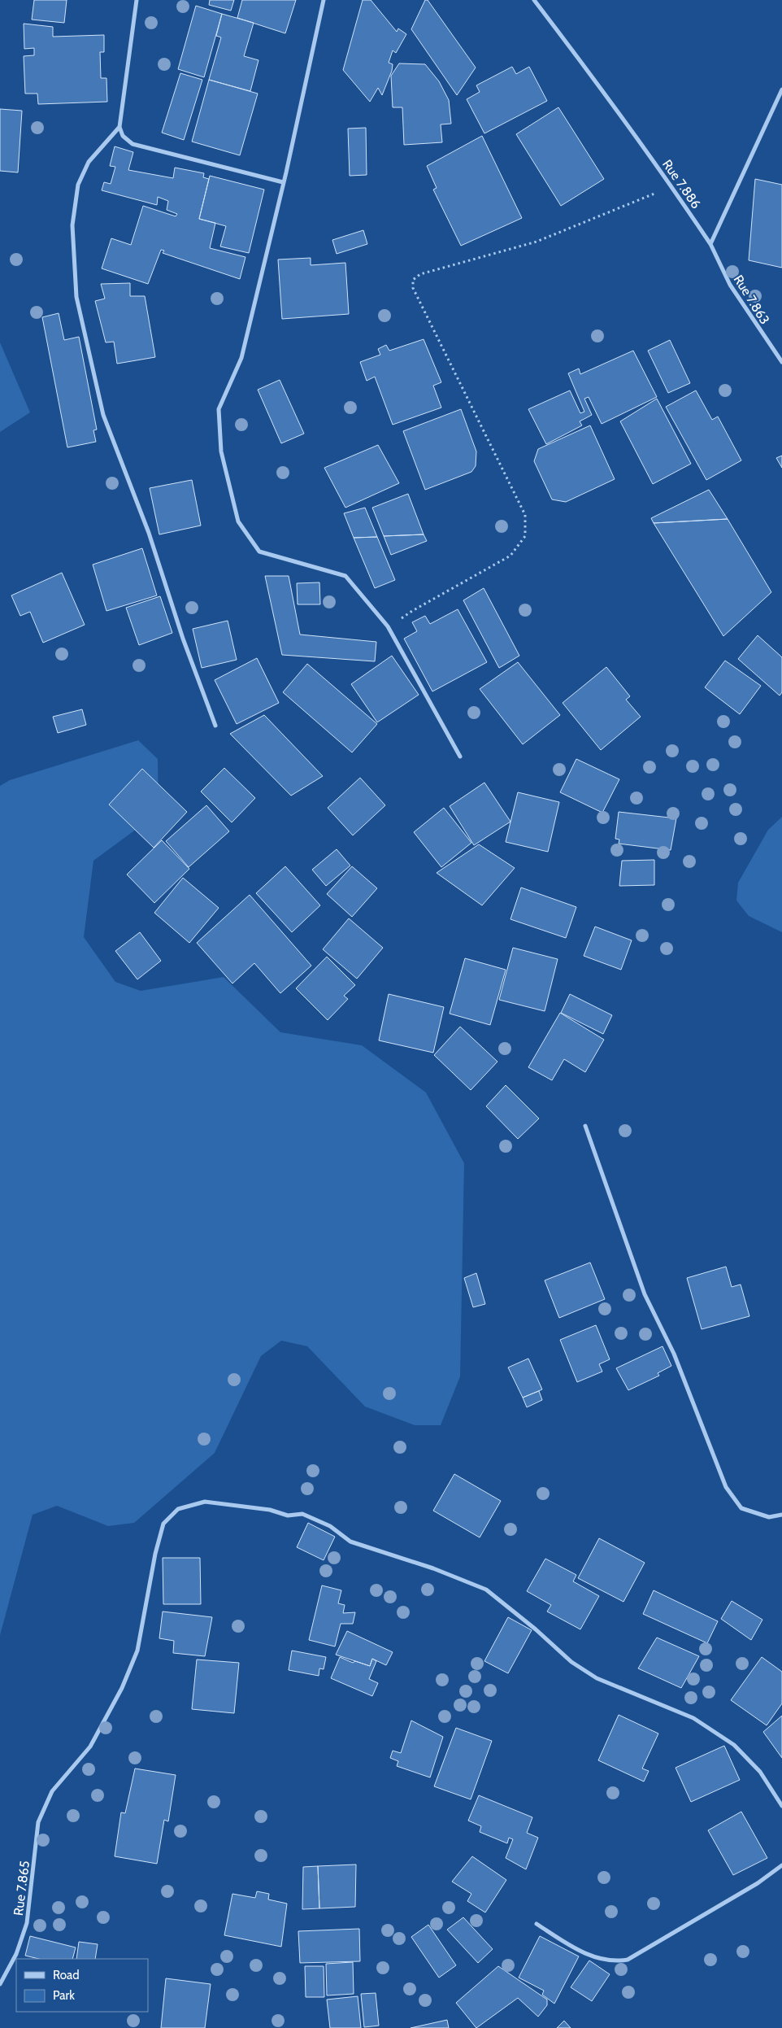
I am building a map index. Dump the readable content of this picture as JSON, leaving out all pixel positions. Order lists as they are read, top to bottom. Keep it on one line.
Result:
{"streets":{"street":["Rue 7.886","Rue 7.863","Rue 7.865"]},"crossings":[["Rue 7.886","Rue 7.863"]],"legend":["Road","Park"]}
